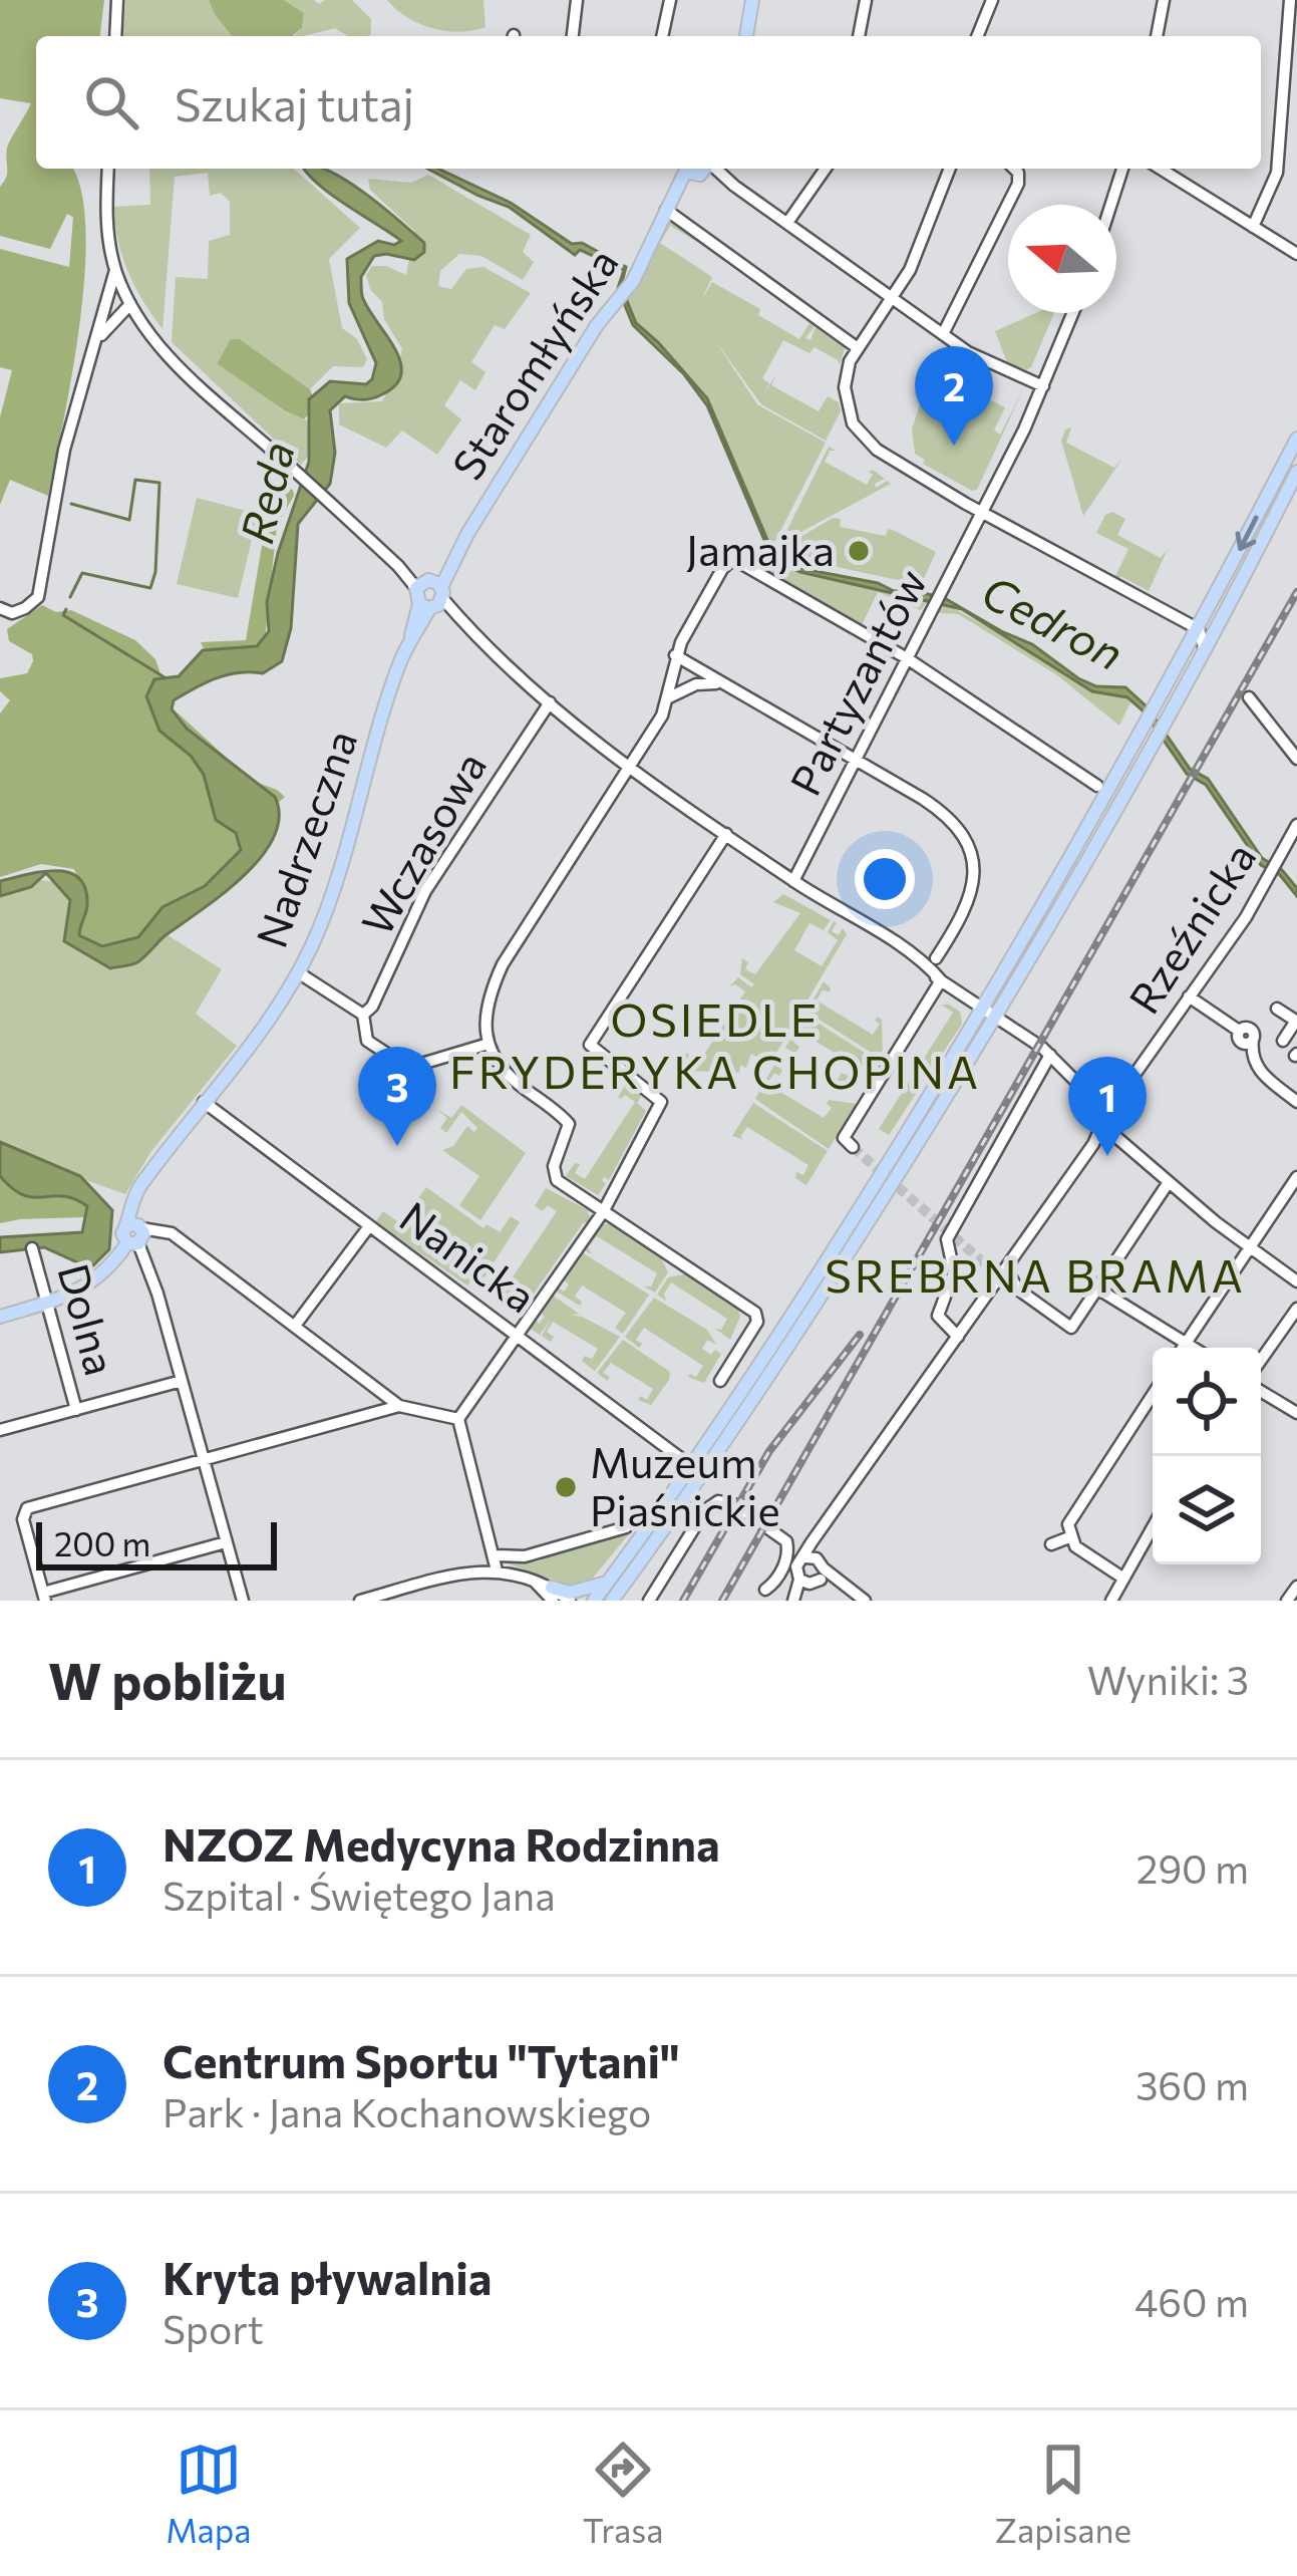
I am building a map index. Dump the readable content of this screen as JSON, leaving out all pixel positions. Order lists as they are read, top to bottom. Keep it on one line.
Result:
{"streets":{"main road":["Staromłyńska","Nadrzeczna"],"street":["Partyzantów","Wczasowa","Rzeźnicka","Nanicka","Dolna"]},"crossings":[["Staromłyńska","Nadrzeczna"],["Nadrzeczna","Nanicka"]],"districts":["OSIEDLE FRYDERYKA CHOPINA","SREBRNA BRAMA"],"water":["Reda","Cedron"],"places":["Jamajka","Muzeum Piaśnickie"],"scale_bar":"200 m","north":"left","page":{"search":"Szukaj tutaj","pins":["2","3","1"],"scale":"200 m","heading":["W pobliżu","Wyniki: 3"],"list":[{"mark":"1","name":"NZOZ Medycyna Rodzinna","note":"Szpital · Świętego Jana","value":"290 m"},{"mark":"2","name":"Centrum Sportu \"Tytani\"","note":"Park · Jana Kochanowskiego","value":"360 m"},{"mark":"3","name":"Kryta pływalnia","note":"Sport","value":"460 m"}],"nav":["Mapa","Trasa","Zapisane"]}}
